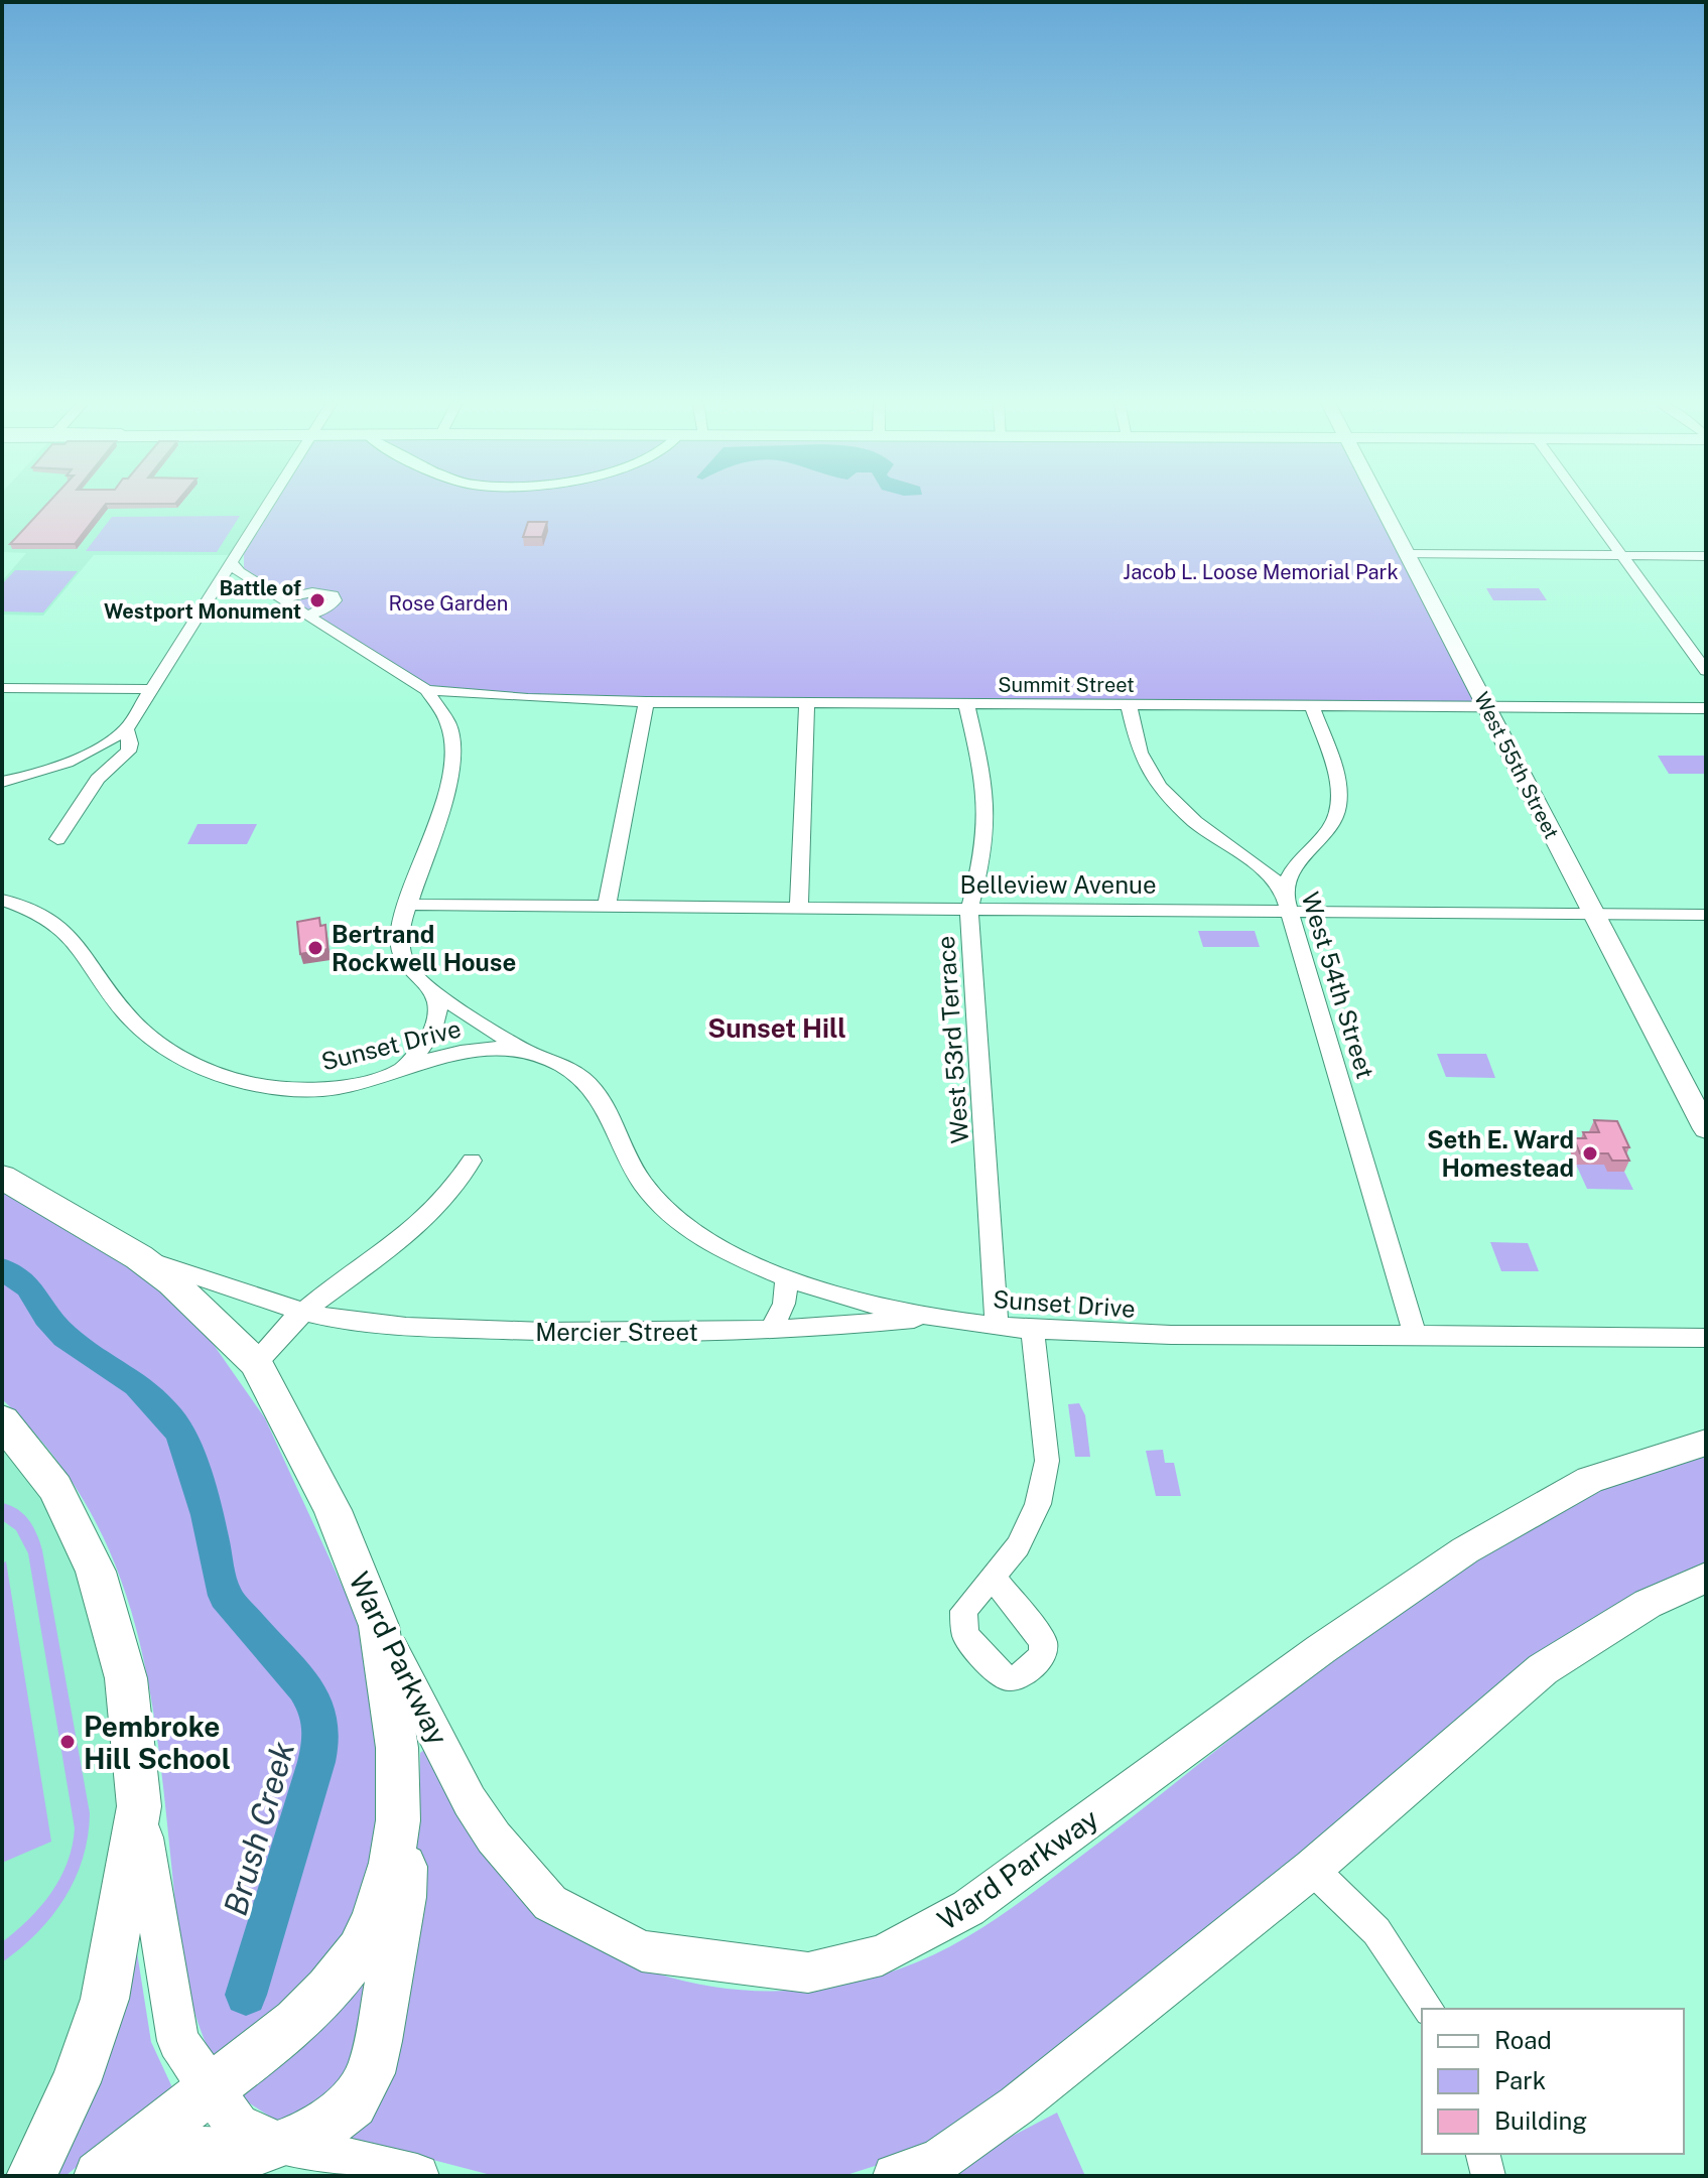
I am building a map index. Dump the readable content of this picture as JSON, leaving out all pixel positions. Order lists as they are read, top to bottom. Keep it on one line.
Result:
{"streets":{"highway":["Ward Parkway"],"main road":["West 55th Street"],"street":["Summit Street","Belleview Avenue","West 54th Street","West 53rd Terrace","Sunset Drive","Mercier Street"]},"crossings":[["Summit Street","West 55th Street"],["Summit Street","West 54th Street"],["Summit Street","West 53rd Terrace"],["Summit Street","Sunset Drive"],["West 55th Street","Belleview Avenue"],["Belleview Avenue","West 54th Street"],["Belleview Avenue","West 53rd Terrace"],["Belleview Avenue","Sunset Drive"],["West 54th Street","Sunset Drive"],["West 53rd Terrace","Sunset Drive"],["Sunset Drive","Mercier Street"],["Mercier Street","Ward Parkway"]],"districts":["Sunset Hill"],"water":["Brush Creek"],"parks":["Jacob L. Loose Memorial Park","Rose Garden"],"places":["Battle of Westport Monument","Bertrand Rockwell House","Seth E. Ward Homestead","Pembroke Hill School"],"legend":["Road","Park","Building"]}
